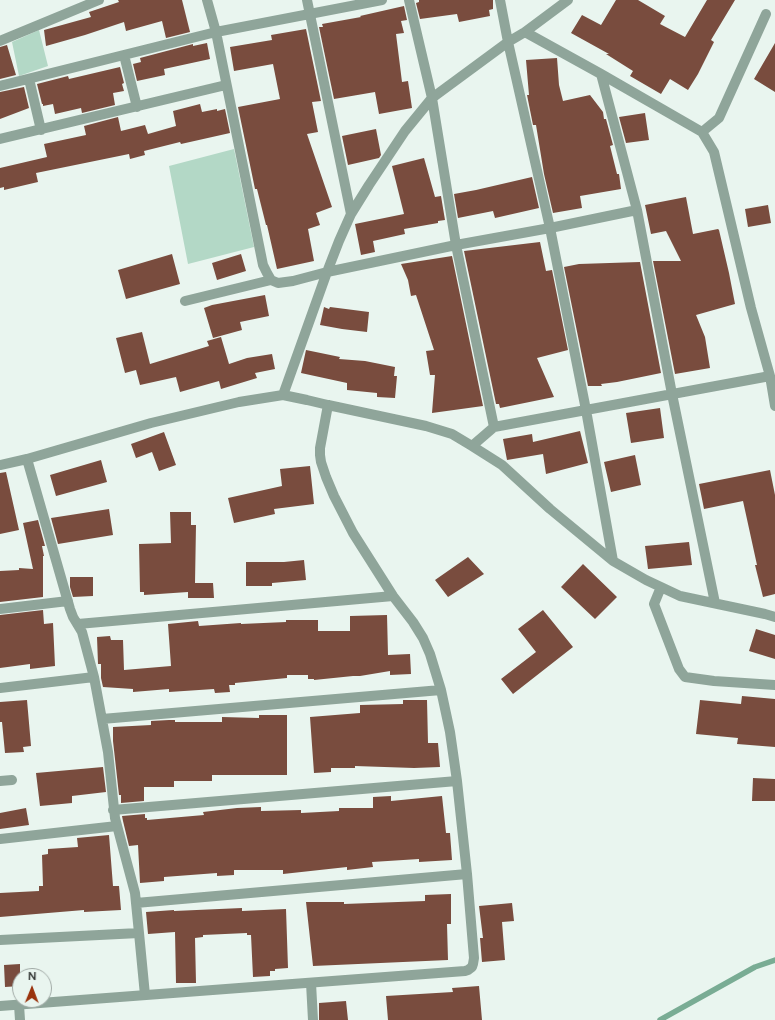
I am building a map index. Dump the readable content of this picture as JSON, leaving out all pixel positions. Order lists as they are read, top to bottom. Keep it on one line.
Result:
{"north":"top"}
